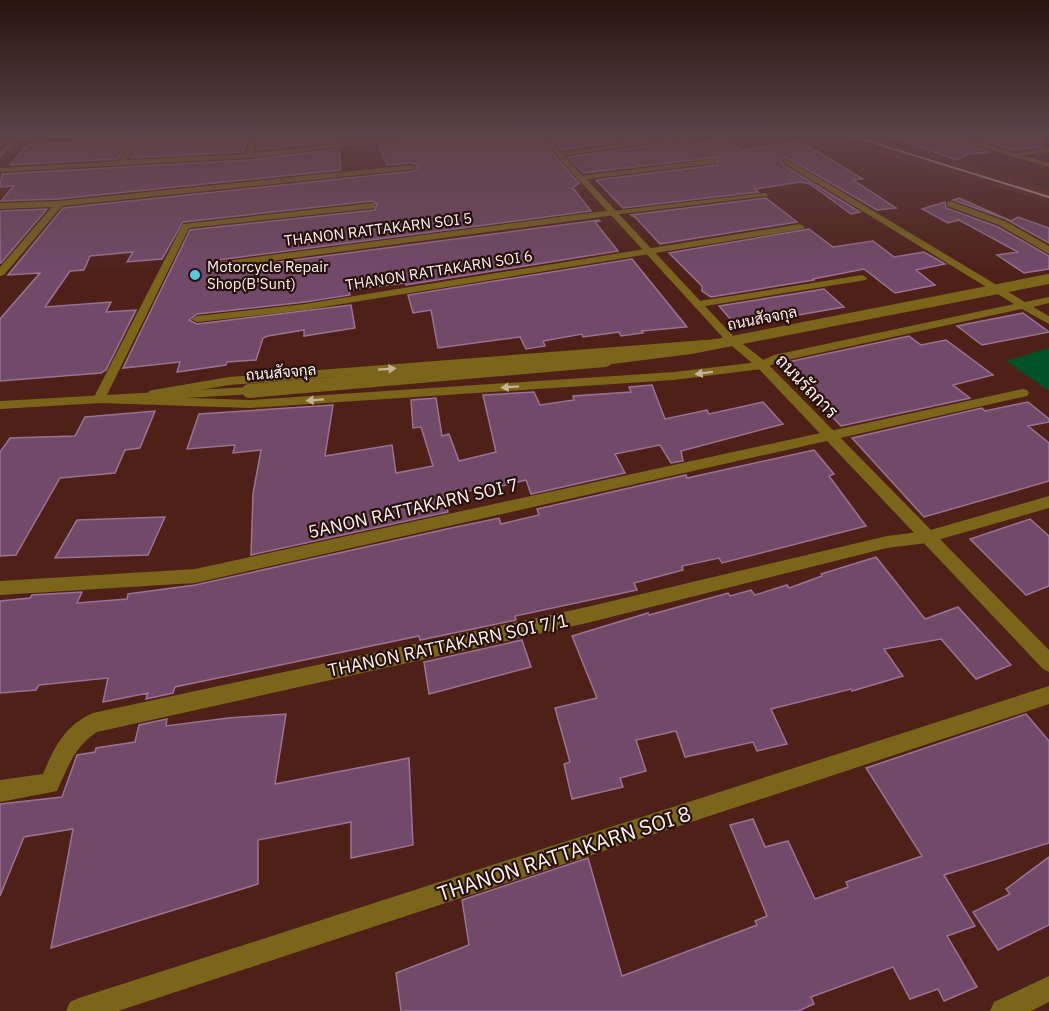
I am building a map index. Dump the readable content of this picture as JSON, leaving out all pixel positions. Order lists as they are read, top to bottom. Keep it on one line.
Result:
{"streets":{"street":["THANON RATTAKARN SOI 5","THANON RATTAKARN SOI 6","ถนนสัจจกุล","ถนนรัถการ","5ANON RATTAKARN SOI 7","THANON RATTAKARN SOI 7/1","THANON RATTAKARN SOI 8"]},"crossings":[["THANON RATTAKARN SOI 5","ถนนรัถการ"],["THANON RATTAKARN SOI 6","ถนนรัถการ"],["ถนนสัจจกุล","ถนนรัถการ"],["ถนนรัถการ","5ANON RATTAKARN SOI 7"],["ถนนรัถการ","THANON RATTAKARN SOI 7/1"]],"places":["Motorcycle Repair Shop(B'Sunt)"]}
